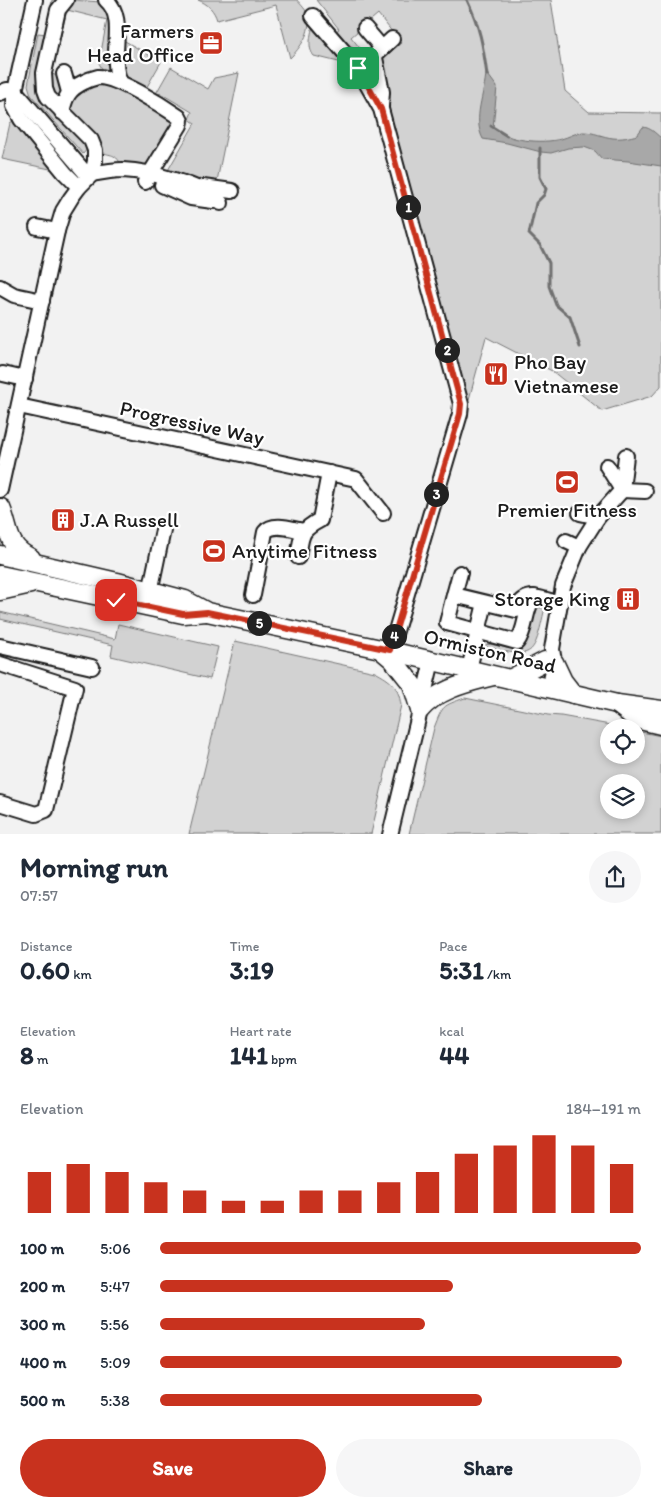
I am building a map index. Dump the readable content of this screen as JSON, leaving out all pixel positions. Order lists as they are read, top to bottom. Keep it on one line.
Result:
{"streets":{"main road":["Ormiston Road"],"street":["Progressive Way"]},"places":{"office":["Farmers Head Office"],"restaurant":["Pho Bay Vietnamese"],"sports":["Premier Fitness","Anytime Fitness"],"building":["J.A Russell","Storage King"]},"page":{"pins":["1","2","3","5","4"],"heading":["Morning run","07:57"],"stats":[["Distance","0.60 km"],["Time","3:19"],["Pace","5:31 /km"],["Elevation","8 m"],["Heart rate","141 bpm"],["kcal","44"]],"chart":["Elevation","184–191 m"],"list":[{"name":"100 m","note":"5:06"},{"name":"200 m","note":"5:47"},{"name":"300 m","note":"5:56"},{"name":"400 m","note":"5:09"},{"name":"500 m","note":"5:38"}],"buttons":["Save","Share"]}}
